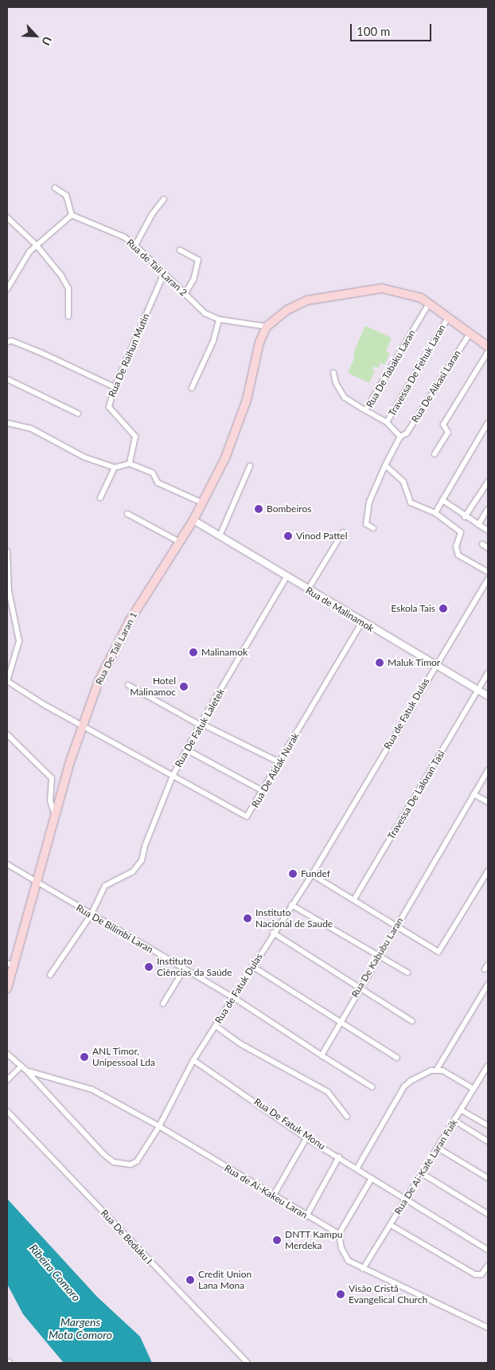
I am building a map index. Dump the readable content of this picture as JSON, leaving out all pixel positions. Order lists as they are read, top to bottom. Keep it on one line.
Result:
{"streets":{"main road":["Rua De Tali Laran 1"],"street":["Rua de Tali Laran 2","Rua De Raihun Mutin","Rua De Tabaku Laran","Travessa De Fehuk Laran","Rua De Aikasi Laran","Rua de Malinamok","Rua de Fatuk Dulas","Rua De Fatuk Laletek","Rua De Aidak Nurak","Travessa De Laloran Tasi","Rua De Bilimbi Laran","Rua De Kabubu Laran","Rua De Fatuk Monu","Rua De Ai-Kafé Laran Fuik","Rua de Ai-Kakeu Laran","Rua De Beduku I"]},"crossings":[["Rua de Tali Laran 2","Rua De Raihun Mutin"],["Rua de Tali Laran 2","Rua De Tali Laran 1"],["Rua De Tabaku Laran","Travessa De Fehuk Laran"],["Rua De Tabaku Laran","Rua De Aikasi Laran"],["Rua de Malinamok","Rua De Tali Laran 1"],["Rua de Malinamok","Rua de Fatuk Dulas"],["Rua de Malinamok","Rua De Fatuk Laletek"],["Rua de Malinamok","Rua De Aidak Nurak"],["Rua de Malinamok","Travessa De Laloran Tasi"],["Rua De Tali Laran 1","Rua De Aidak Nurak"],["Rua De Tali Laran 1","Rua De Bilimbi Laran"],["Rua de Fatuk Dulas","Rua De Bilimbi Laran"],["Rua de Fatuk Dulas","Rua De Fatuk Monu"],["Rua de Fatuk Dulas","Rua de Ai-Kakeu Laran"],["Rua De Fatuk Laletek","Rua De Aidak Nurak"],["Rua De Fatuk Laletek","Rua De Bilimbi Laran"],["Rua De Fatuk Monu","Rua De Ai-Kafé Laran Fuik"]],"water":["Ribeira Comoro","Margens Mota Comoro"],"places":["Bombeiros","Vinod Pattel","Eskola Tais","Malinamok","Maluk Timor","Hotel Malinamoc","Fundef","Instituto Nacional de Saude","Instituto Ciências da Saúde","ANL Timor, Unipessoal Lda","DNTT Kampu Merdeka","Credit Union Lana Mona","Visão Cristã Evangelical Church"],"scale_bar":"100 m","north":"bottom right"}
